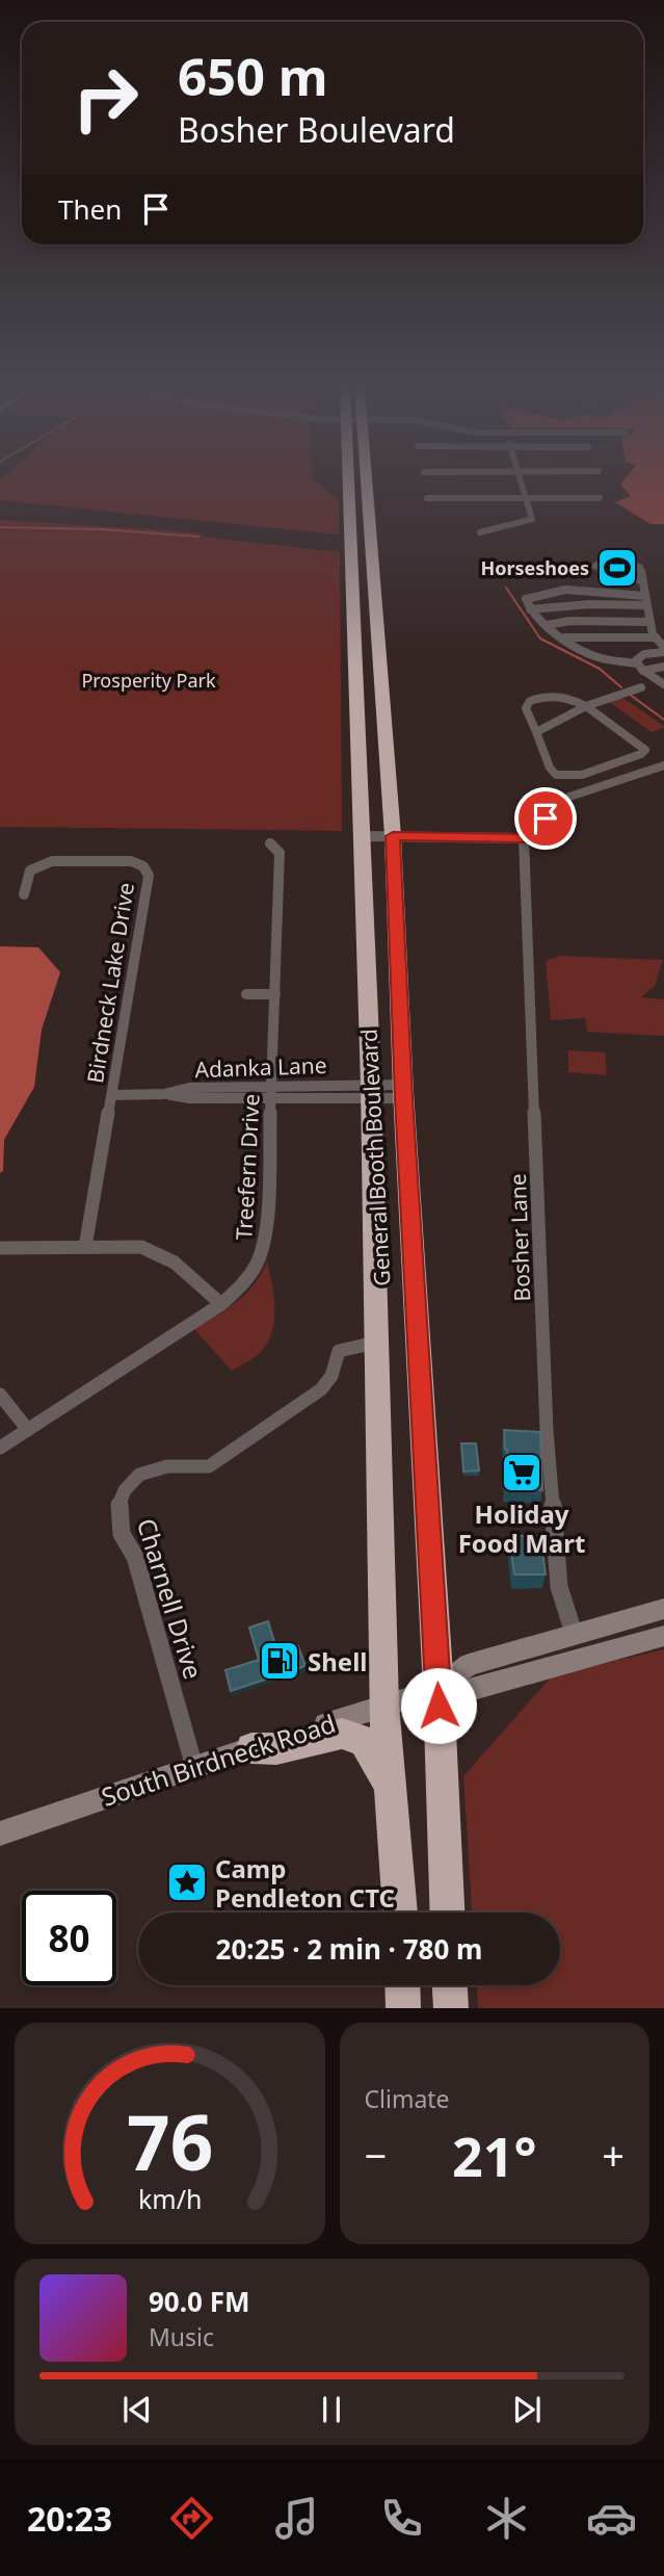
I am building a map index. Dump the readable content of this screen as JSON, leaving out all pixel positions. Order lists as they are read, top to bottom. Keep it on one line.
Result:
{"streets":{"highway":["General Booth Boulevard"],"street":["Birdneck Lake Drive","Adanka Lane","Treefern Drive","Bosher Lane","Charnell Drive","South Birdneck Road"]},"crossings":[["Birdneck Lake Drive","Adanka Lane"],["Adanka Lane","General Booth Boulevard"],["Adanka Lane","Treefern Drive"],["General Booth Boulevard","Charnell Drive"],["General Booth Boulevard","South Birdneck Road"],["Bosher Lane","South Birdneck Road"],["Charnell Drive","South Birdneck Road"]],"parks":["Prosperity Park"],"places":{"sports":["Horseshoes"],"supermarket":["Holiday Food Mart"],"fuel station":["Shell"],"place":["Camp Pendleton CTC"]},"page":{"turn":["650 m","Bosher Boulevard"],"then":"Then","limit":"80","trip":"20:25 · 2 min · 780 m","tile":"Climate","heat":["−","21°","+"],"song":["90.0 FM","Music"],"tabs":"20:23","gauge":["76","km/h"]}}
